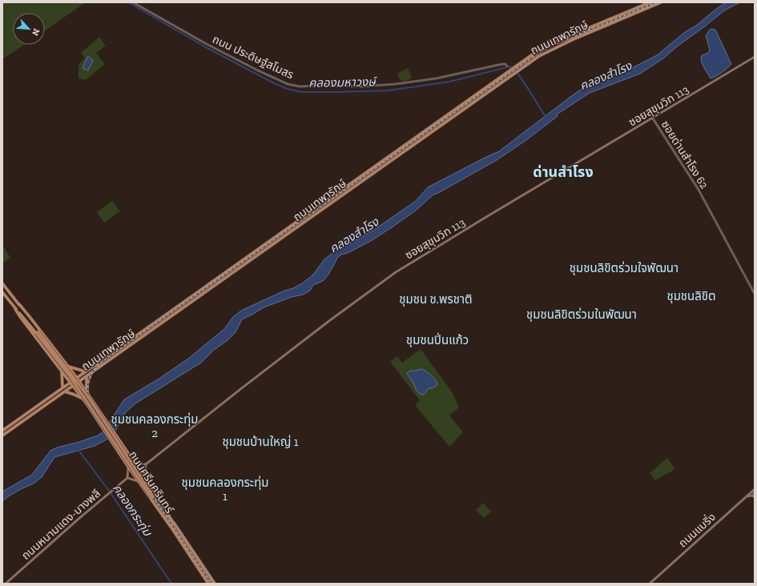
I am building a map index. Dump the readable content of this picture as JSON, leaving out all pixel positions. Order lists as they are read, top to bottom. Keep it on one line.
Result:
{"streets":{"main road":["ถนนเทพารักษ์","ซอยสุขุมวิท 113","ถนนศรีนครินทร์","ถนนหนามแดง-บางพลี","ถนนแบริ่ง"],"street":["ถนน ประดิษฐ์สโมสร","ซอยด่านสำโรง 62"]},"crossings":[["ถนนเทพารักษ์","ถนนศรีนครินทร์"],["ซอยสุขุมวิท 113","ซอยด่านสำโรง 62"]],"districts":["ด่านสำโรง","ชุมชนลิขิตร่วมใจพัฒนา","ชุมชนลิขิต","ชุมชน ช.พรชาติ","ชุมชนลิขิตร่วมในพัฒนา","ชุมชนปิ่นแก้ว","ชุมชนคลองกระทุ่ม 2","ชุมชนบ้านใหญ่ 1","ชุมชนคลองกระทุ่ม 1"],"water":["คลองสำโรง","คลองมหาวงษ์","คลองกระทุ่ม"],"north":"bottom right"}
